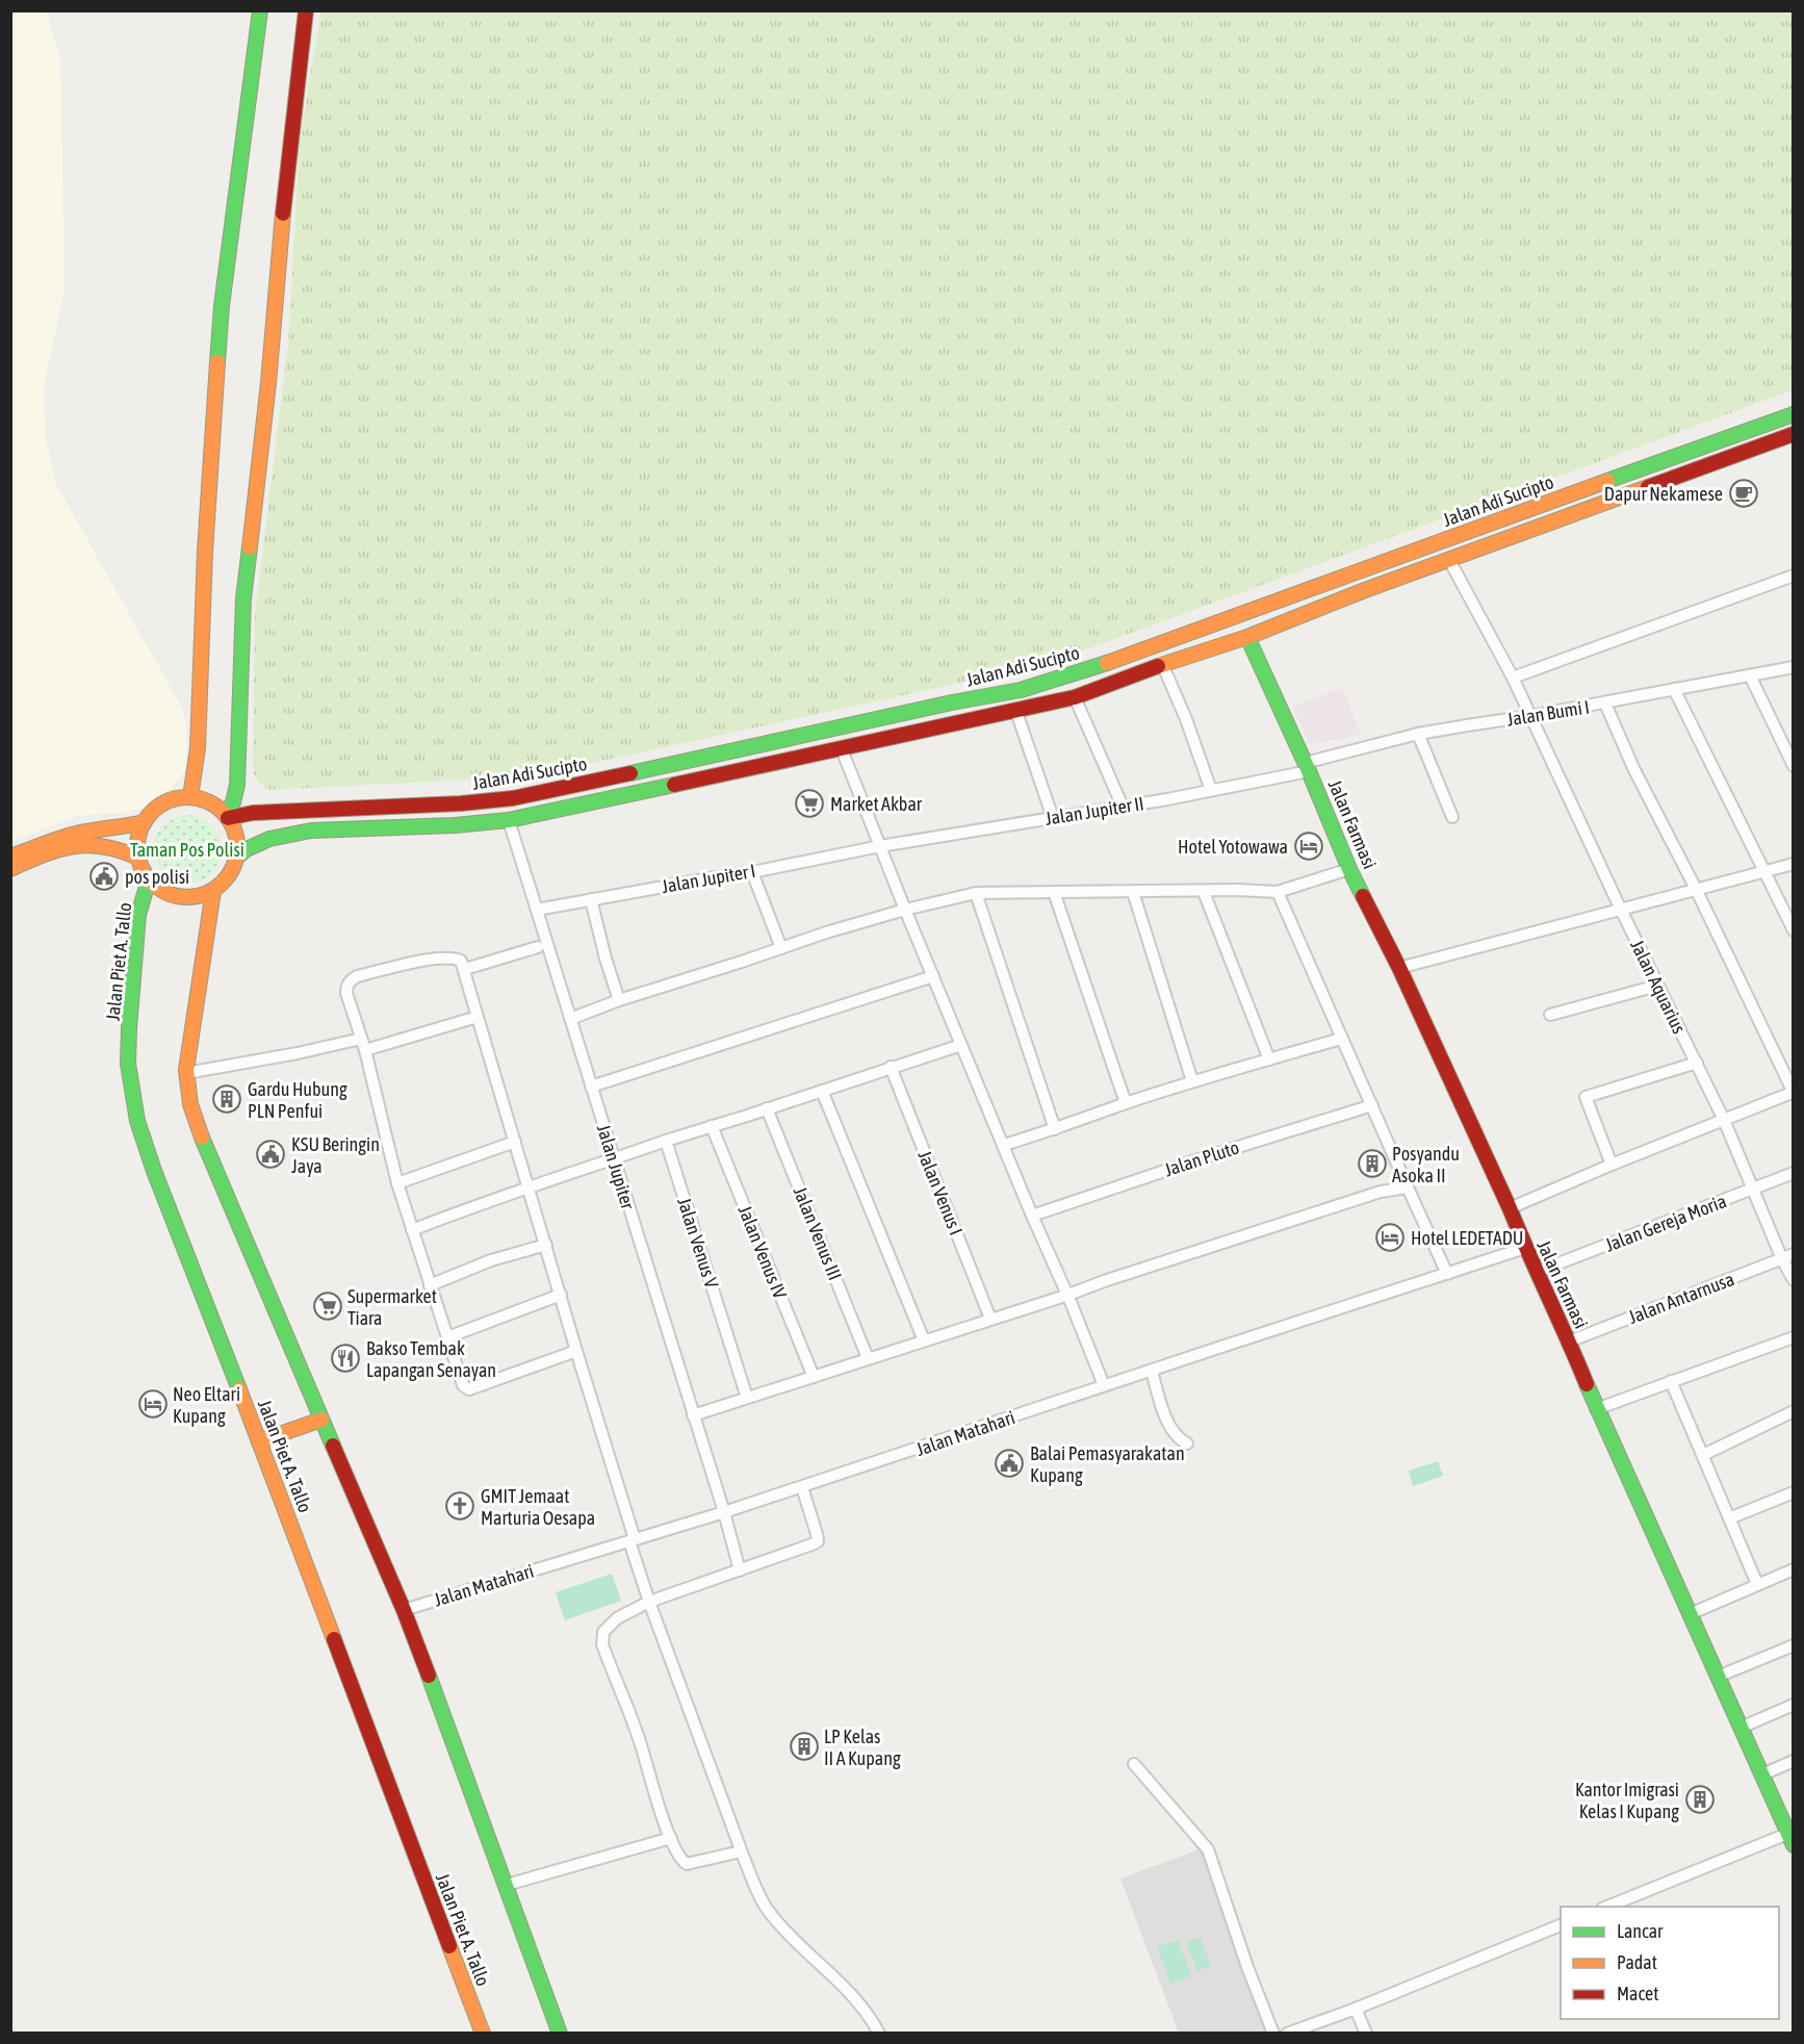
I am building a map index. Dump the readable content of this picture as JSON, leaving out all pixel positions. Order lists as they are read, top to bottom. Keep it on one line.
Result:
{"streets":{"main road":["Jalan Adi Sucipto","Jalan Farmasi","Jalan Piet A. Tallo"],"street":["Jalan Bumi I","Jalan Jupiter II","Jalan Jupiter I","Jalan Aquarius","Jalan Pluto","Jalan Jupiter","Jalan Venus I","Jalan Gereja Moria","Jalan Venus III","Jalan Venus V","Jalan Venus IV","Jalan Antarnusa","Jalan Matahari"]},"crossings":[["Jalan Adi Sucipto","Jalan Farmasi"],["Jalan Adi Sucipto","Jalan Piet A. Tallo"],["Jalan Adi Sucipto","Jalan Aquarius"],["Jalan Adi Sucipto","Jalan Jupiter"],["Jalan Bumi I","Jalan Jupiter II"],["Jalan Bumi I","Jalan Farmasi"],["Jalan Bumi I","Jalan Aquarius"],["Jalan Jupiter II","Jalan Farmasi"],["Jalan Jupiter II","Jalan Jupiter I"],["Jalan Farmasi","Jalan Gereja Moria"],["Jalan Farmasi","Jalan Antarnusa"],["Jalan Farmasi","Jalan Matahari"],["Jalan Jupiter I","Jalan Jupiter"],["Jalan Aquarius","Jalan Gereja Moria"],["Jalan Aquarius","Jalan Antarnusa"],["Jalan Jupiter","Jalan Matahari"]],"parks":["Taman Pos Polisi"],"places":{"cafe":["Dapur Nekamese"],"supermarket":["Market Akbar","Supermarket Tiara"],"hotel":["Hotel Yotowawa","Hotel LEDETADU","Neo Eltari Kupang"],"public building":["pos polisi","KSU Beringin Jaya","Balai Pemasyarakatan Kupang"],"building":["Gardu Hubung PLN Penfui","Posyandu Asoka II","LP Kelas II A Kupang","Kantor Imigrasi Kelas I Kupang"],"restaurant":["Bakso Tembak Lapangan Senayan"],"church":["GMIT Jemaat Marturia Oesapa"]},"legend":["Lancar","Padat","Macet"]}
